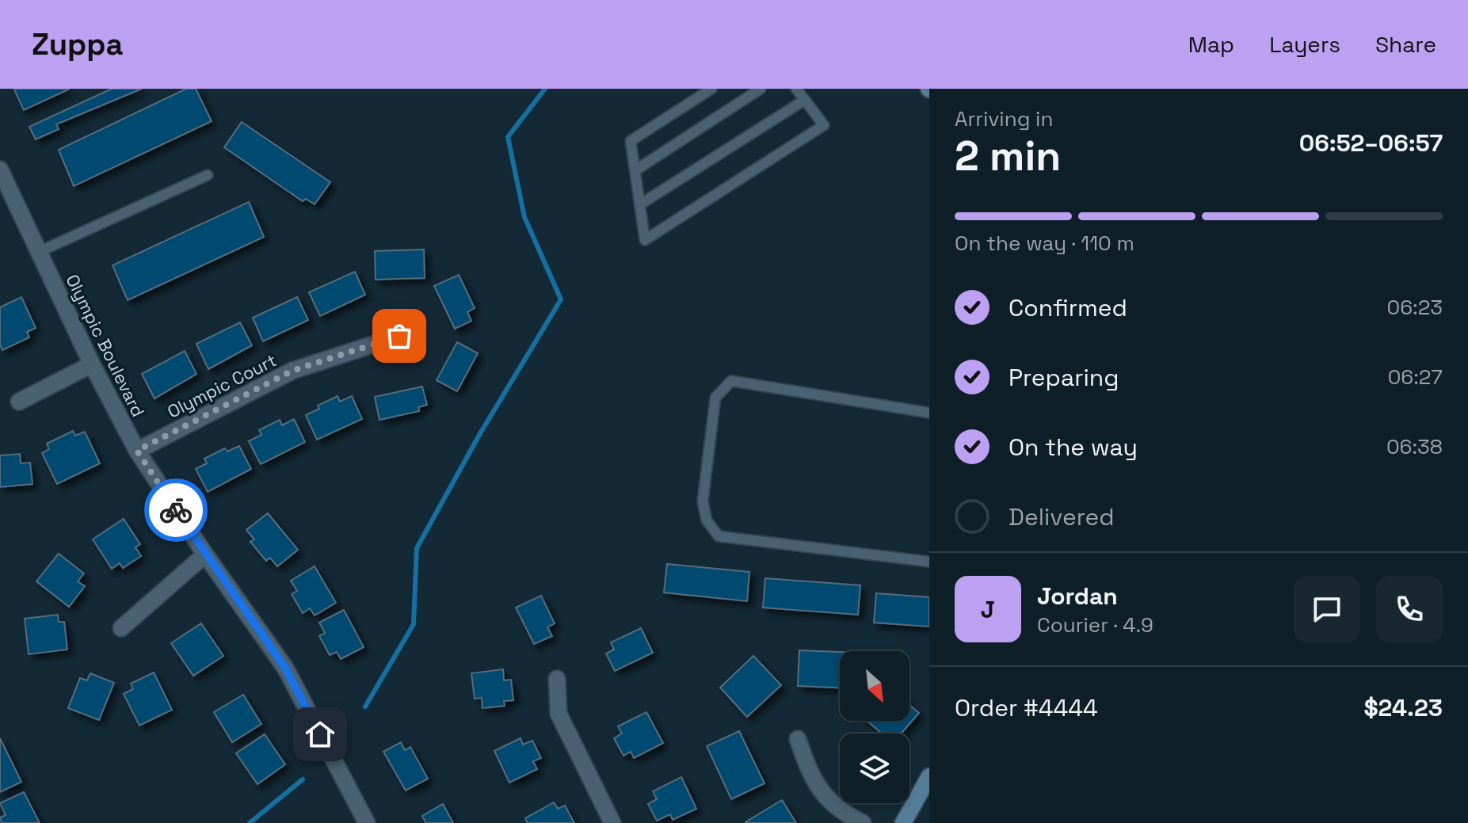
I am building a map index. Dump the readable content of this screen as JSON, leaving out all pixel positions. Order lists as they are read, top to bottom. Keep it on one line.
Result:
{"streets":{"street":["Olympic Boulevard","Olympic Court"]},"crossings":[["Olympic Boulevard","Olympic Court"]],"north":"bottom right","page":{"header":"Zuppa","nav":["Map","Layers","Share"],"heading":["2 min","Arriving in","06:52–06:57"],"panel":["Jordan","Courier · 4.9","Order #4444","$24.23"],"bar":"On the way · 110 m","list":[["Confirmed","06:23"],["Preparing","06:27"],["On the way","06:38"],"Delivered"],"round":"J"}}
